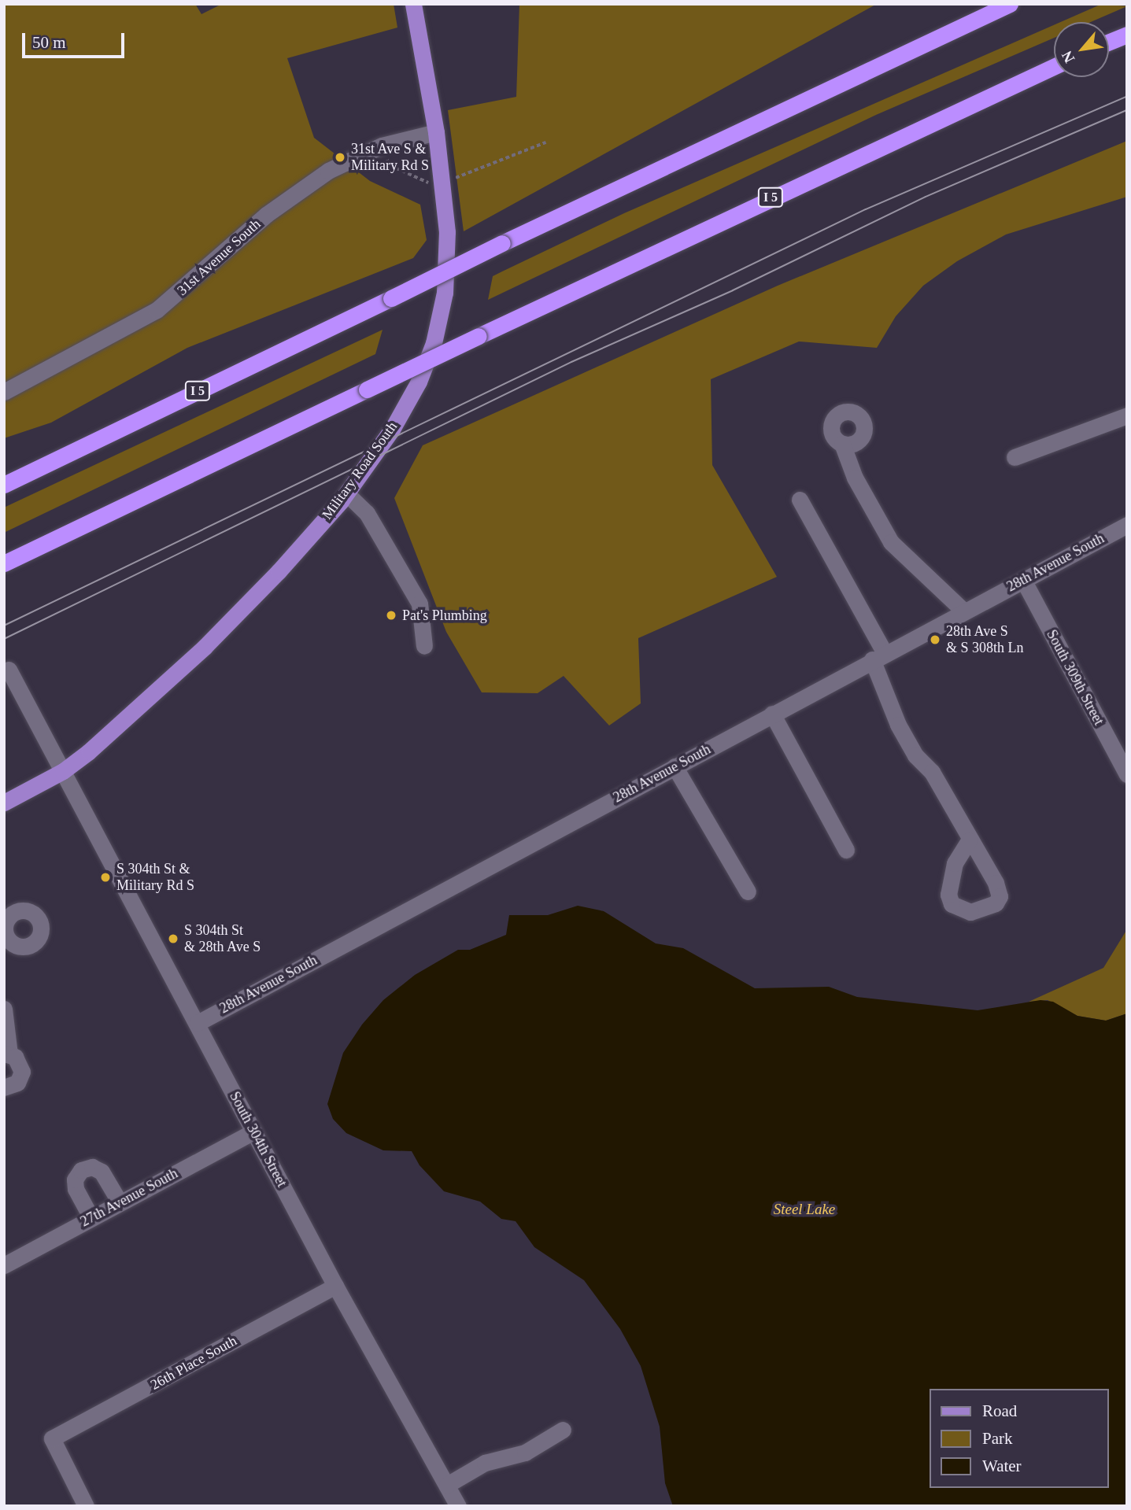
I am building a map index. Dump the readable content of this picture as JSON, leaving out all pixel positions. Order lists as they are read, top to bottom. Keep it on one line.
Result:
{"streets":{"highway":["I 5"],"main road":["Military Road South"],"street":["31st Avenue South","28th Avenue South","South 309th Street","South 304th Street","27th Avenue South","26th Place South"]},"crossings":[["31st Avenue South","Military Road South"],["Military Road South","South 304th Street"],["28th Avenue South","South 309th Street"],["28th Avenue South","South 304th Street"],["South 304th Street","27th Avenue South"],["South 304th Street","26th Place South"]],"water":["Steel Lake"],"places":["31st Ave S & Military Rd S","Pat's Plumbing","28th Ave S & S 308th Ln","S 304th St & Military Rd S","S 304th St & 28th Ave S"],"legend":["Road","Park","Water"],"scale_bar":"50 m","north":"bottom left"}
